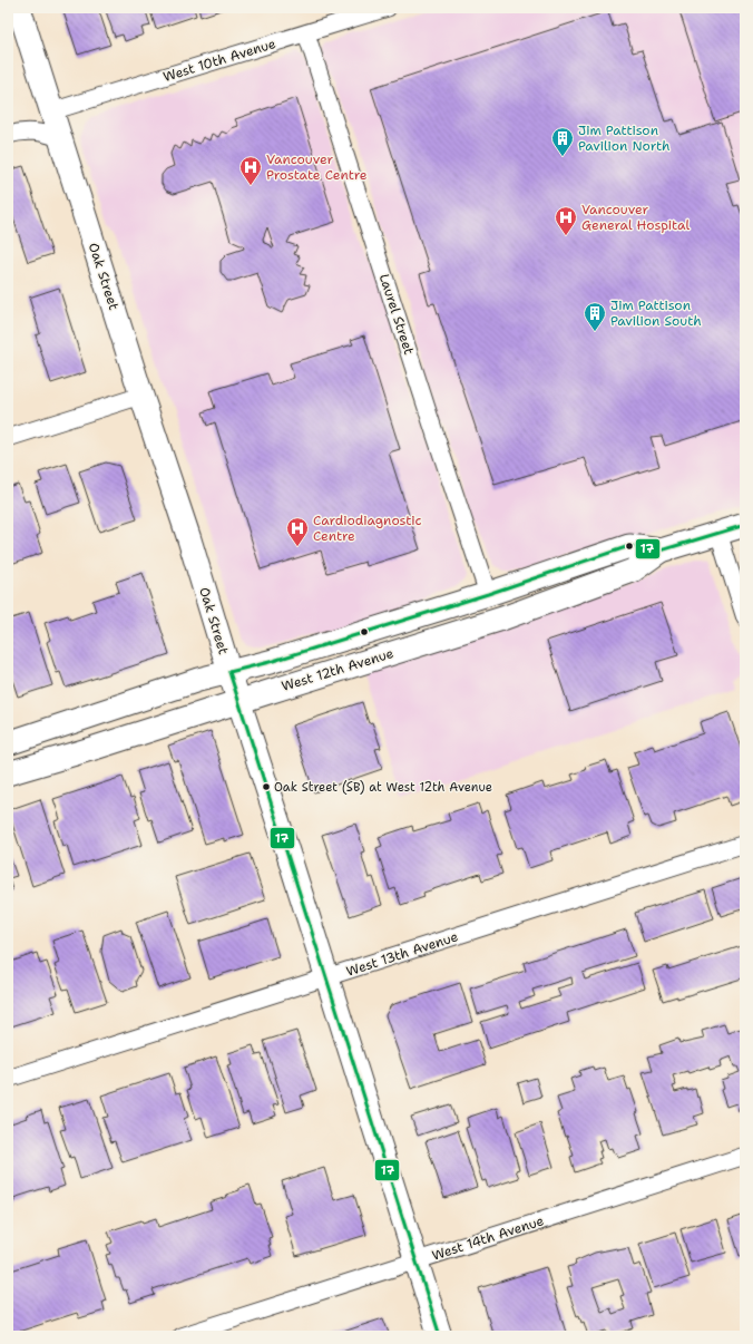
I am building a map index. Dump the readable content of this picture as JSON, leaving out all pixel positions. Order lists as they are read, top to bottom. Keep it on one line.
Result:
{"streets":{"street":["West 10th Avenue","Oak Street","Laurel Street","West 12th Avenue","West 13th Avenue","West 14th Avenue"]},"crossings":[["West 10th Avenue","Oak Street"],["West 10th Avenue","Laurel Street"],["Oak Street","West 12th Avenue"],["Oak Street","West 13th Avenue"],["Oak Street","West 14th Avenue"],["Laurel Street","West 12th Avenue"]],"places":{"building":["Jim Pattison Pavilion North","Jim Pattison Pavilion South"],"hospital":["Vancouver Prostate Centre","Vancouver General Hospital","Cardiodiagnostic Centre"],"other":["Oak Street (SB) at West 12th Avenue"]},"lines":["transit line 17"]}
